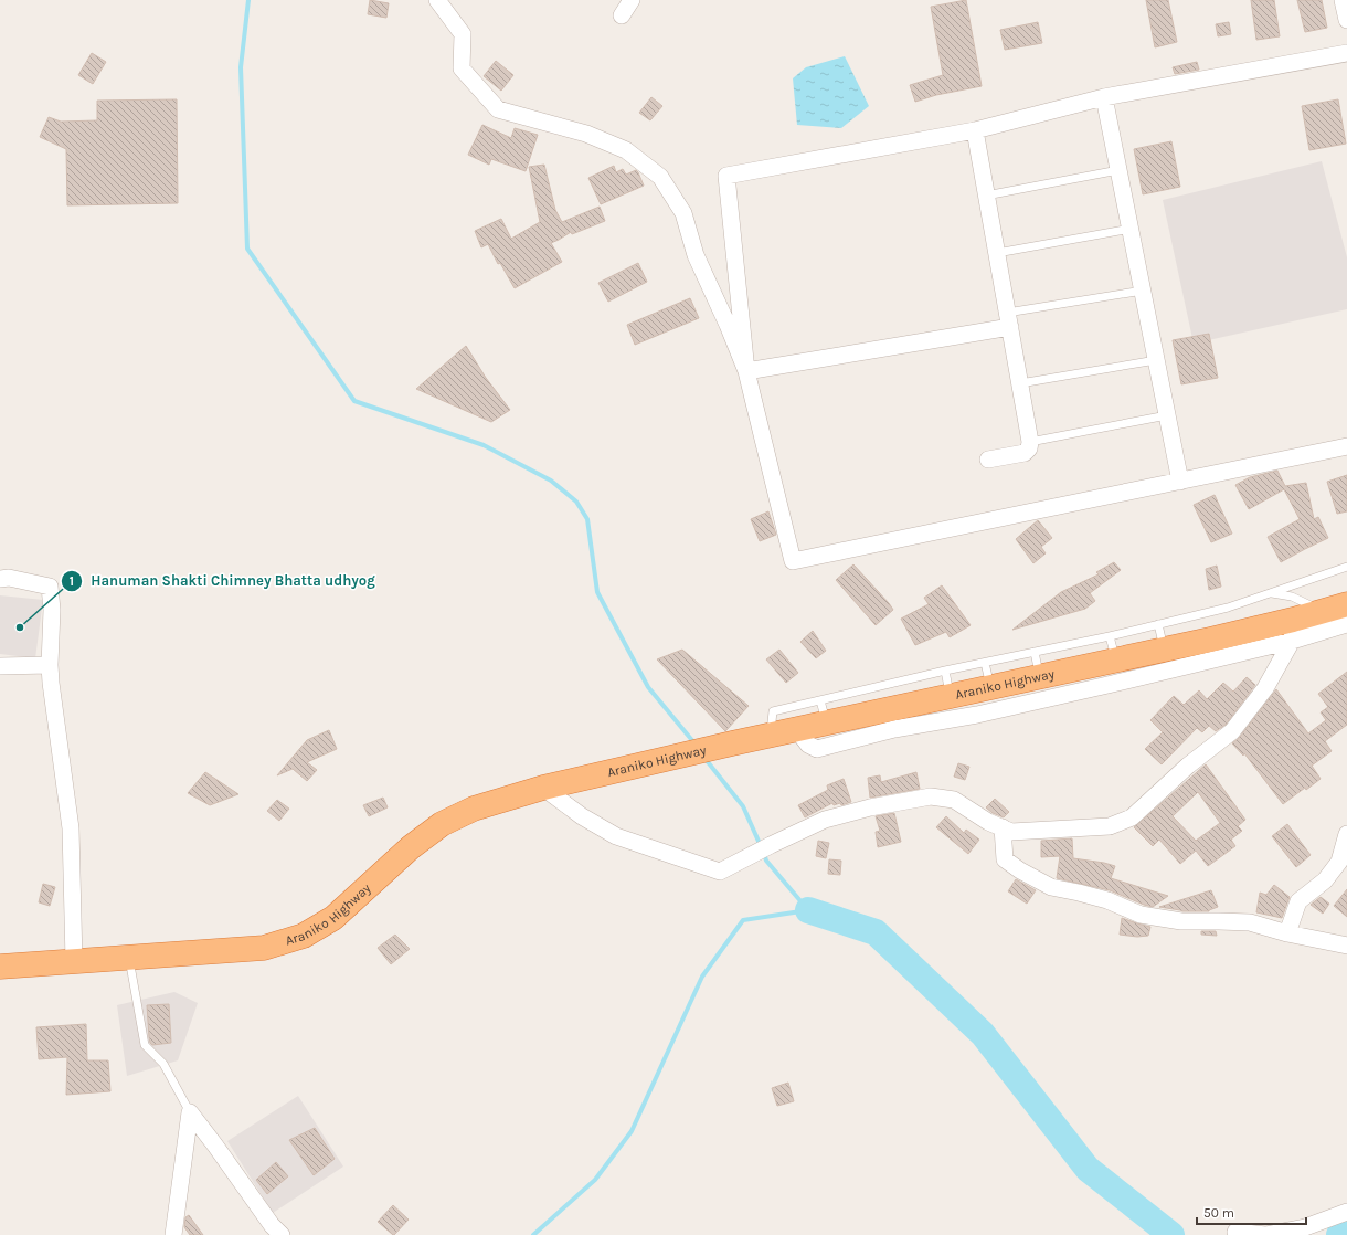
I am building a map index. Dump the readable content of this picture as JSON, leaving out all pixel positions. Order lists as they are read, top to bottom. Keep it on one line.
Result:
{"streets":{"highway":["Araniko Highway"]},"places":["Hanuman Shakti Chimney Bhatta udhyog"],"scale_bar":"50 m"}
